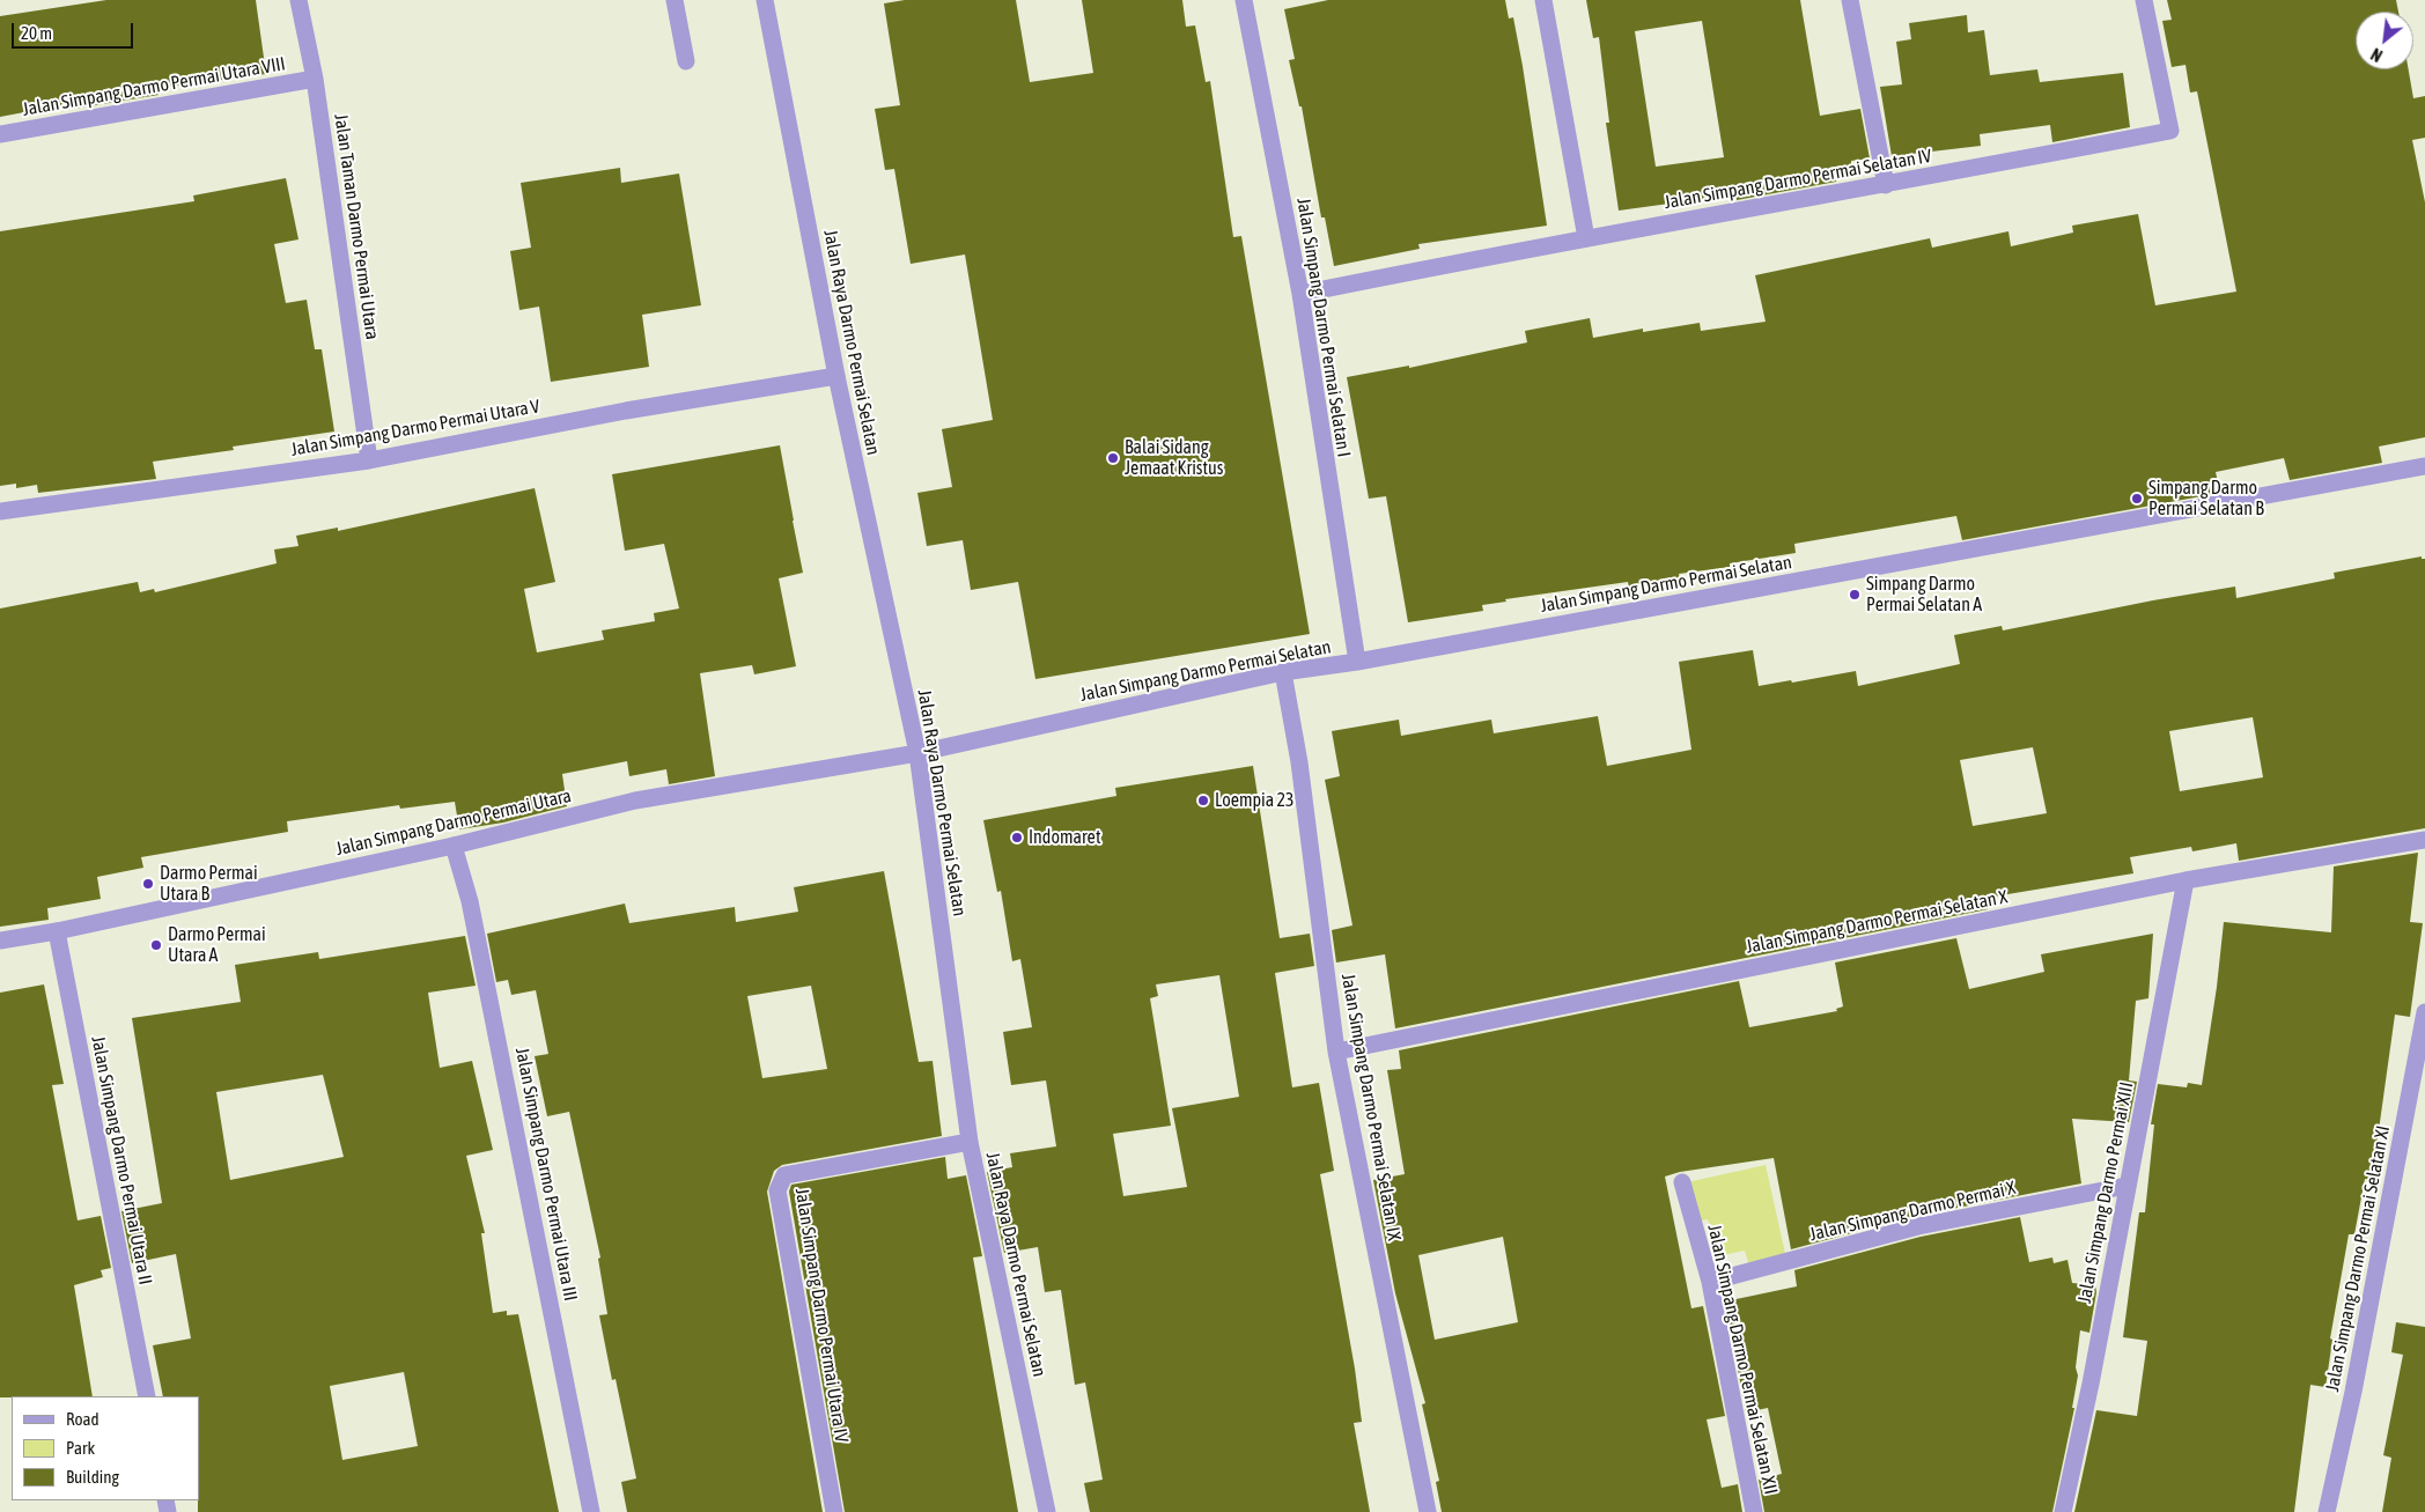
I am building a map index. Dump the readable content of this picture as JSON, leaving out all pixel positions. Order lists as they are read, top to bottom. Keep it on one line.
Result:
{"streets":{"street":["Jalan Simpang Darmo Permai Utara VIII","Jalan Simpang Darmo Permai Selatan IV","Jalan Taman Darmo Permai Utara","Jalan Simpang Darmo Permai Selatan I","Jalan Raya Darmo Permai Selatan","Jalan Simpang Darmo Permai Utara V","Jalan Simpang Darmo Permai Selatan","Jalan Simpang Darmo Permai Utara","Jalan Simpang Darmo Permai Selatan X","Jalan Simpang Darmo Permai Selatan IX","Jalan Simpang Darmo Permai Utara II","Jalan Simpang Darmo Permai Utara III","Jalan Simpang Darmo Permai XIII","Jalan Simpang Darmo Permai X","Jalan Simpang Darmo Permai Selatan XI","Jalan Simpang Darmo Permai Utara IV","Jalan Simpang Darmo Permai Selatan XII"]},"crossings":[["Jalan Simpang Darmo Permai Utara VIII","Jalan Taman Darmo Permai Utara"],["Jalan Simpang Darmo Permai Selatan IV","Jalan Simpang Darmo Permai Selatan I"],["Jalan Taman Darmo Permai Utara","Jalan Simpang Darmo Permai Utara V"],["Jalan Simpang Darmo Permai Selatan I","Jalan Simpang Darmo Permai Selatan"],["Jalan Raya Darmo Permai Selatan","Jalan Simpang Darmo Permai Utara V"],["Jalan Raya Darmo Permai Selatan","Jalan Simpang Darmo Permai Selatan"],["Jalan Raya Darmo Permai Selatan","Jalan Simpang Darmo Permai Utara"],["Jalan Raya Darmo Permai Selatan","Jalan Simpang Darmo Permai Utara IV"],["Jalan Simpang Darmo Permai Selatan","Jalan Simpang Darmo Permai Utara"],["Jalan Simpang Darmo Permai Selatan","Jalan Simpang Darmo Permai Selatan IX"],["Jalan Simpang Darmo Permai Utara","Jalan Simpang Darmo Permai Utara II"],["Jalan Simpang Darmo Permai Utara","Jalan Simpang Darmo Permai Utara III"],["Jalan Simpang Darmo Permai Selatan X","Jalan Simpang Darmo Permai Selatan IX"],["Jalan Simpang Darmo Permai Selatan X","Jalan Simpang Darmo Permai XIII"],["Jalan Simpang Darmo Permai XIII","Jalan Simpang Darmo Permai X"],["Jalan Simpang Darmo Permai X","Jalan Simpang Darmo Permai Selatan XII"]],"places":["Balai Sidang Jemaat Kristus","Simpang Darmo Permai Selatan B","Simpang Darmo Permai Selatan A","Loempia 23","Indomaret","Darmo Permai Utara B","Darmo Permai Utara A"],"legend":["Road","Park","Building"],"scale_bar":"20 m","north":"bottom left"}
